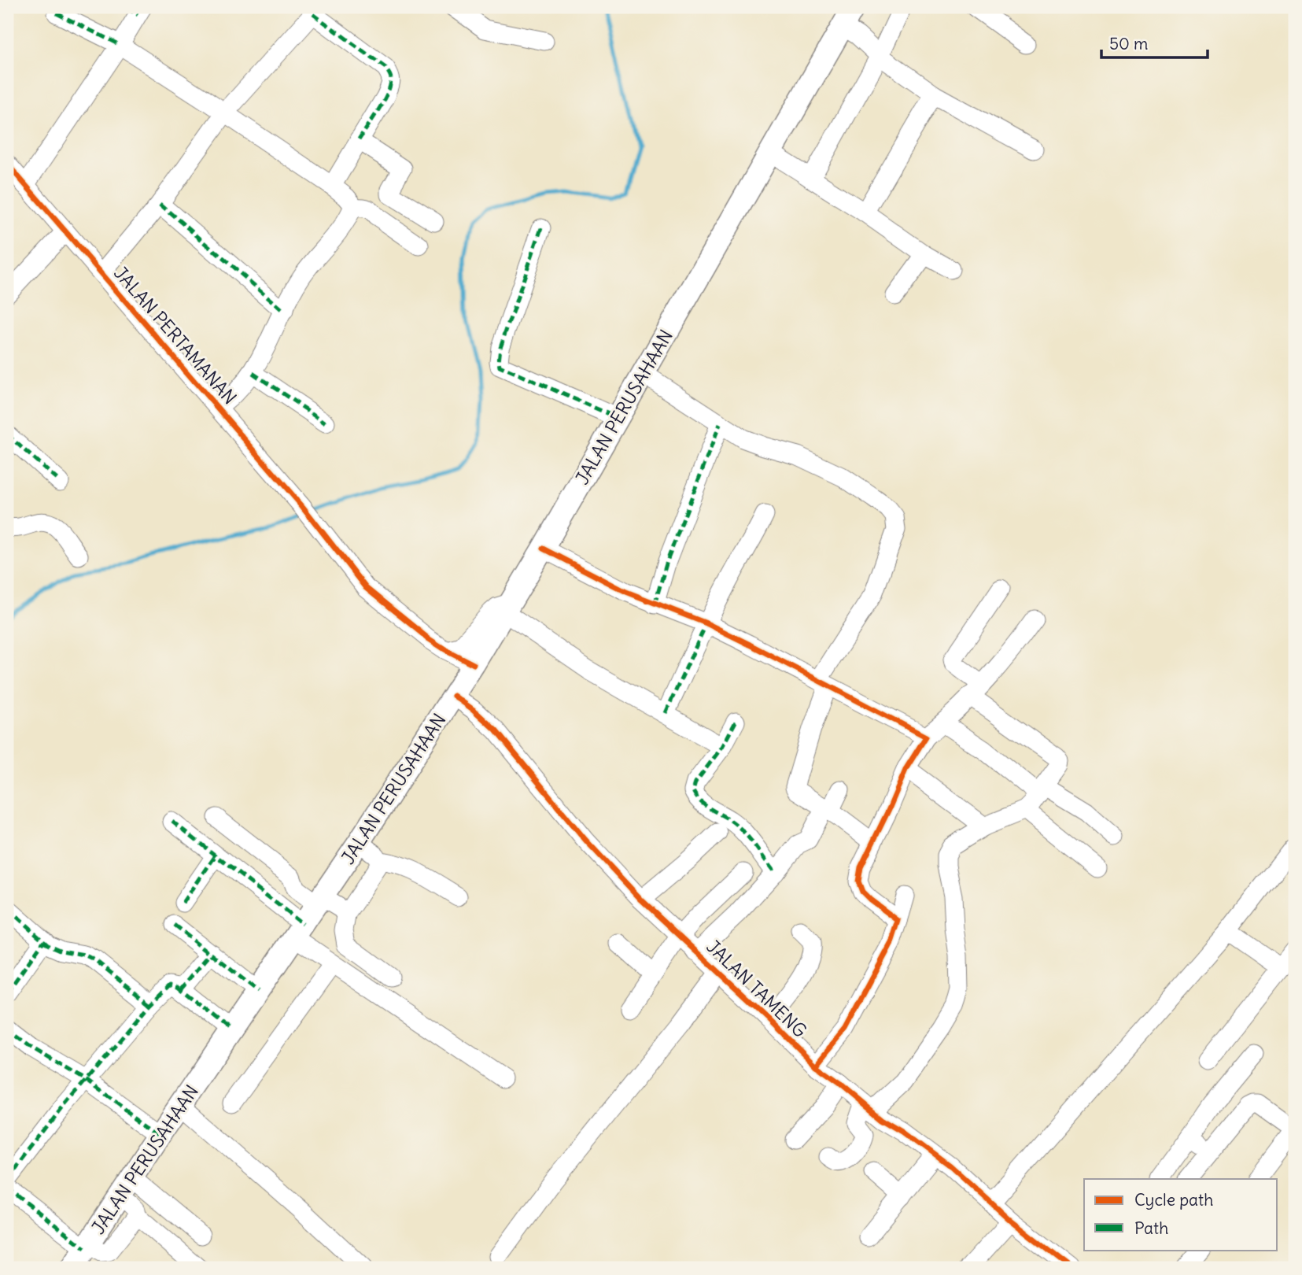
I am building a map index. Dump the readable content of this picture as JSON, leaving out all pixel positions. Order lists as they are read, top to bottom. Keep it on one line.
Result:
{"streets":{"main road":["JALAN PERUSAHAAN"],"street":["JALAN PERTAMANAN","JALAN TAMENG"]},"crossings":[["JALAN PERTAMANAN","JALAN PERUSAHAAN"],["JALAN PERUSAHAAN","JALAN TAMENG"]],"legend":["Cycle path","Path"],"scale_bar":"50 m"}
